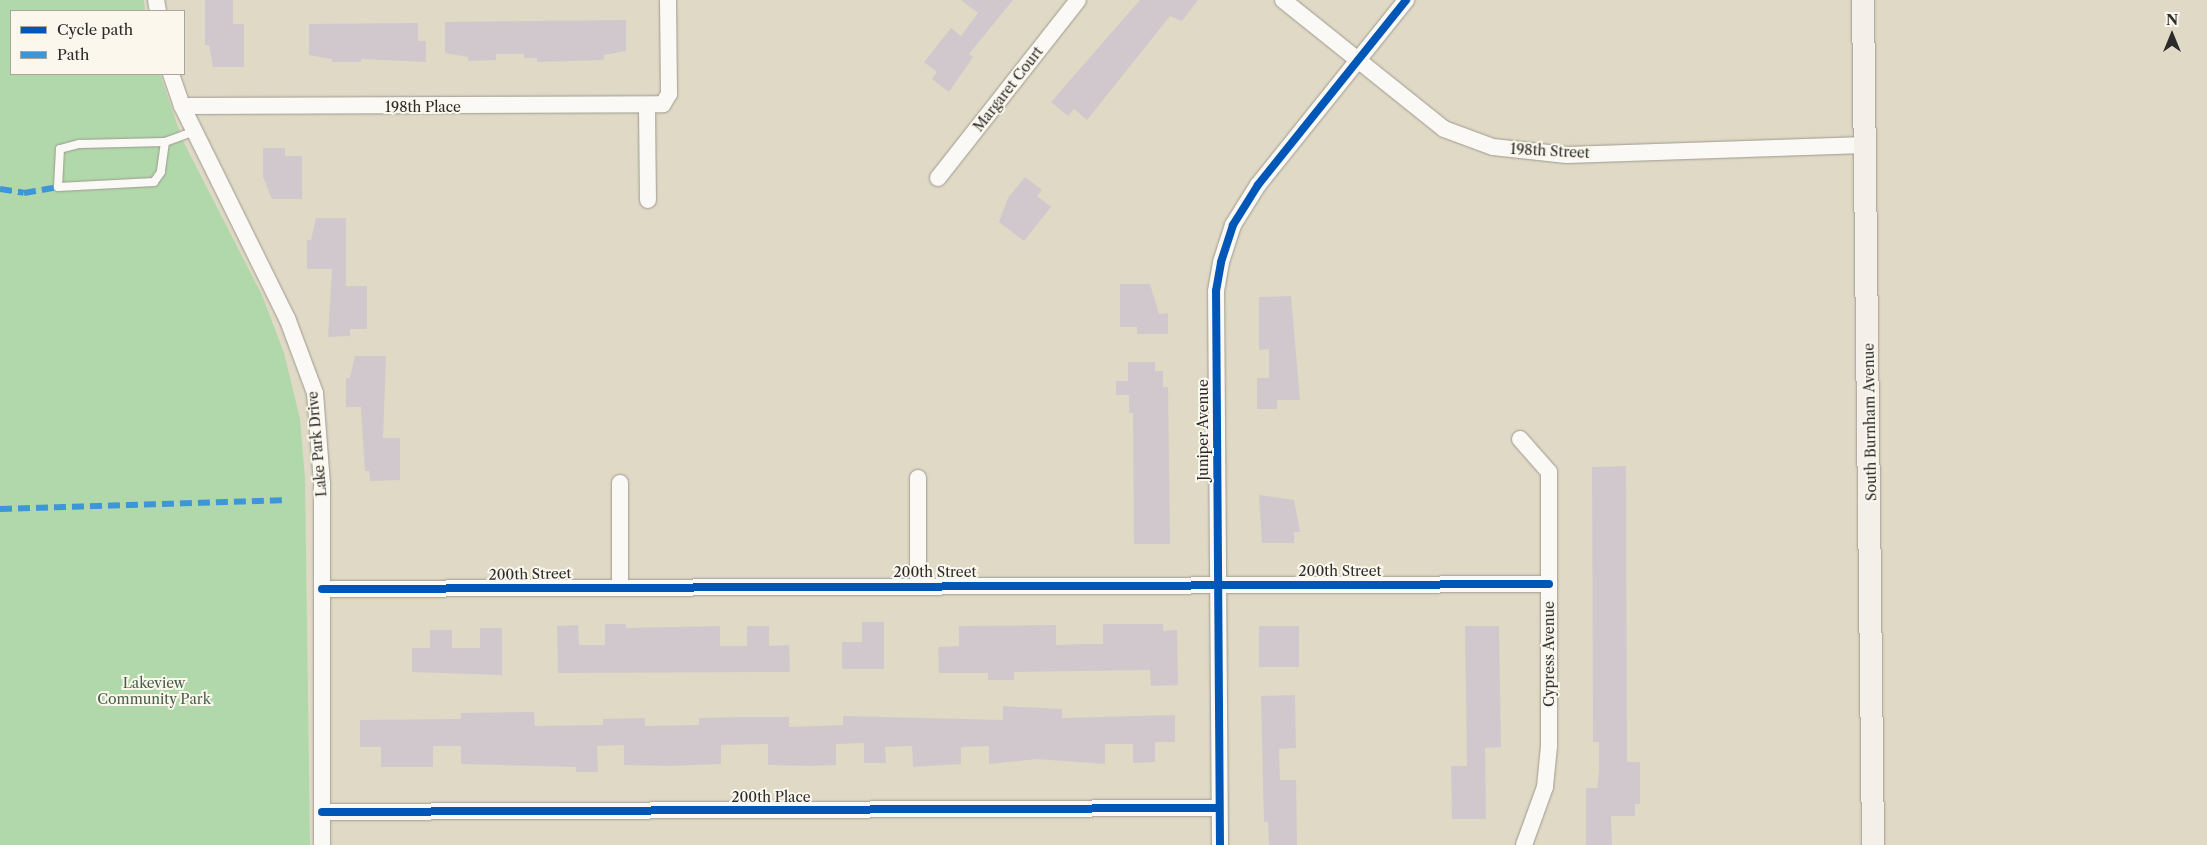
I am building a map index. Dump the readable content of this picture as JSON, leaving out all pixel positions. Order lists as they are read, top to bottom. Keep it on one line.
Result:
{"streets":{"main road":["South Burnham Avenue"],"street":["Margaret Court","198th Place","198th Street","Juniper Avenue","Lake Park Drive","200th Street","Cypress Avenue","200th Place"]},"crossings":[["198th Place","Lake Park Drive"],["198th Street","South Burnham Avenue"],["198th Street","Juniper Avenue"],["Juniper Avenue","200th Street"],["Juniper Avenue","200th Place"],["Lake Park Drive","200th Street"],["Lake Park Drive","200th Place"],["200th Street","Cypress Avenue"]],"parks":["Lakeview Community Park"],"legend":["Cycle path","Path"],"north":"top"}
